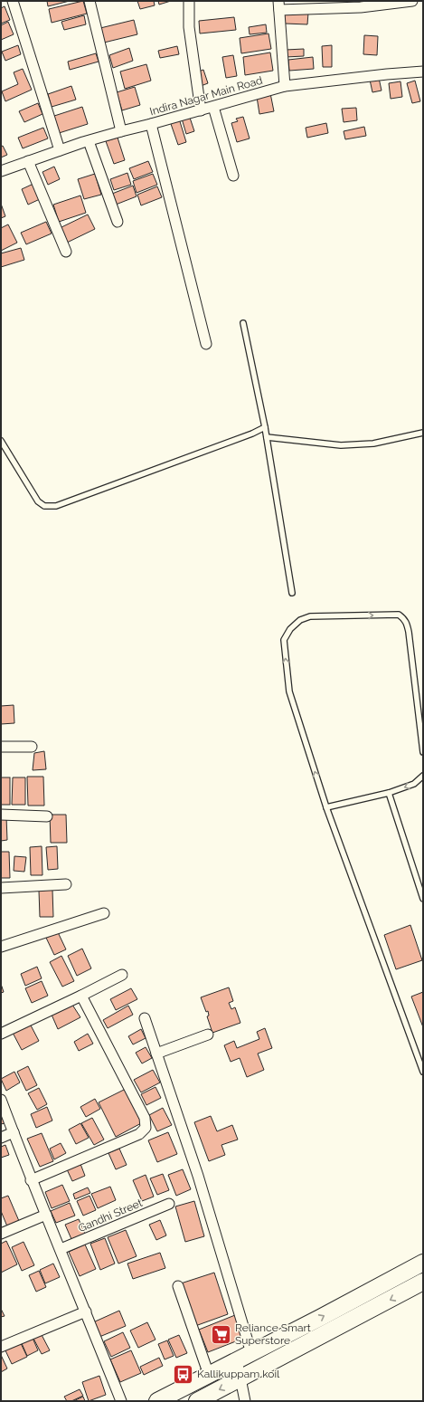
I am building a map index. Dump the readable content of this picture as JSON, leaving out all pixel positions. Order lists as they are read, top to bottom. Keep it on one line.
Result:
{"streets":{"street":["Indira Nagar Main Road","Gandhi Street"]},"places":{"supermarket":["Reliance Smart Superstore"],"bus stop":["Kallikuppam koil"]}}
